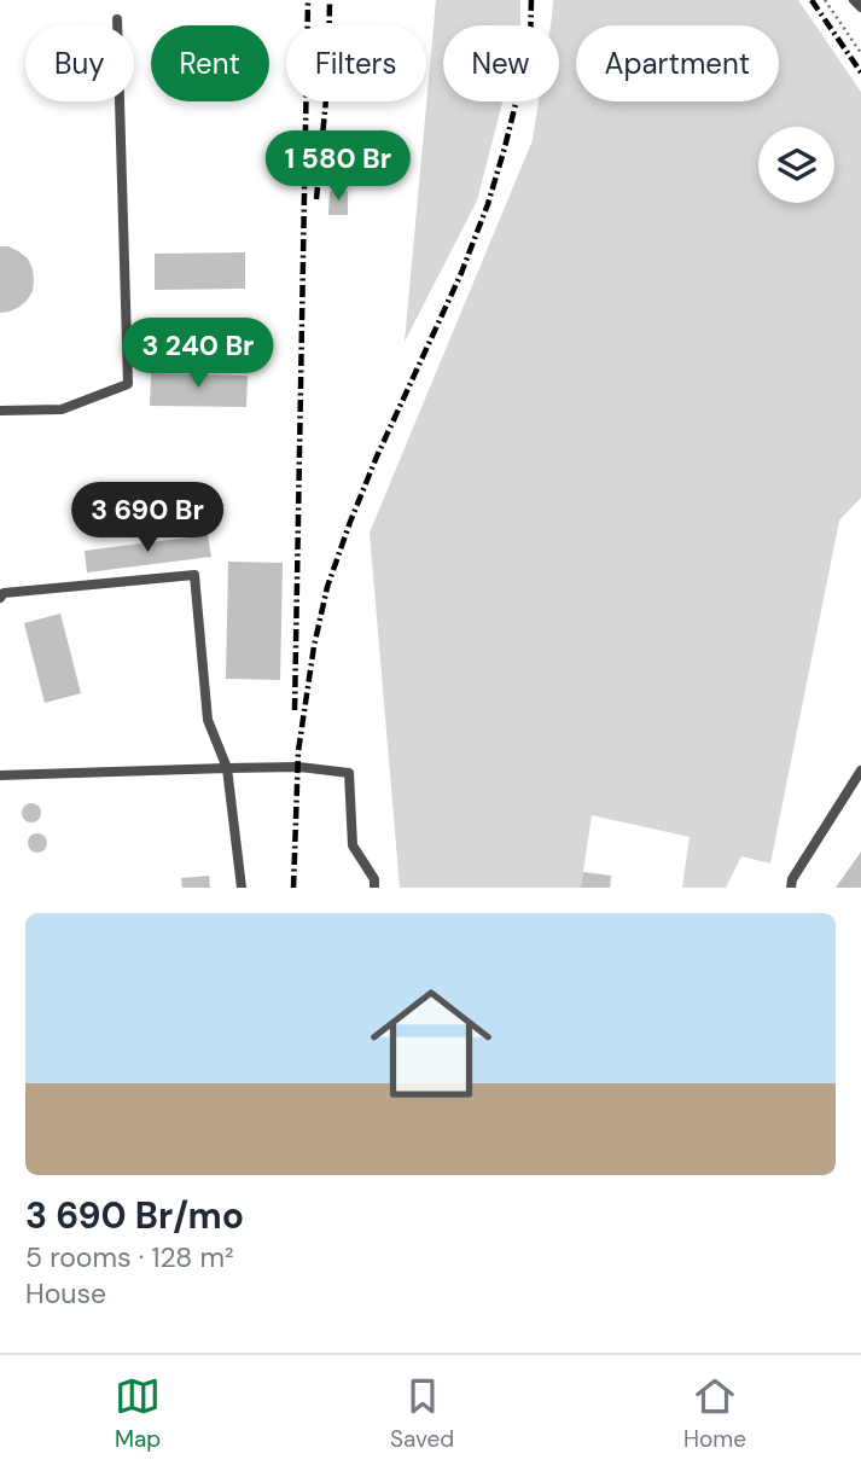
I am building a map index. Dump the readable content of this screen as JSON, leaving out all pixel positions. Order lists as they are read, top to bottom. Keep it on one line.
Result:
{"page":{"chip":["Buy","Rent","Filters","New","Apartment"],"price":["1 580 Br","3 240 Br","3 690 Br"],"list":[{"name":"3 690 Br/mo","note":"5 rooms · 128 m² · House"}],"tabs":["Map","Saved","Home"]}}
